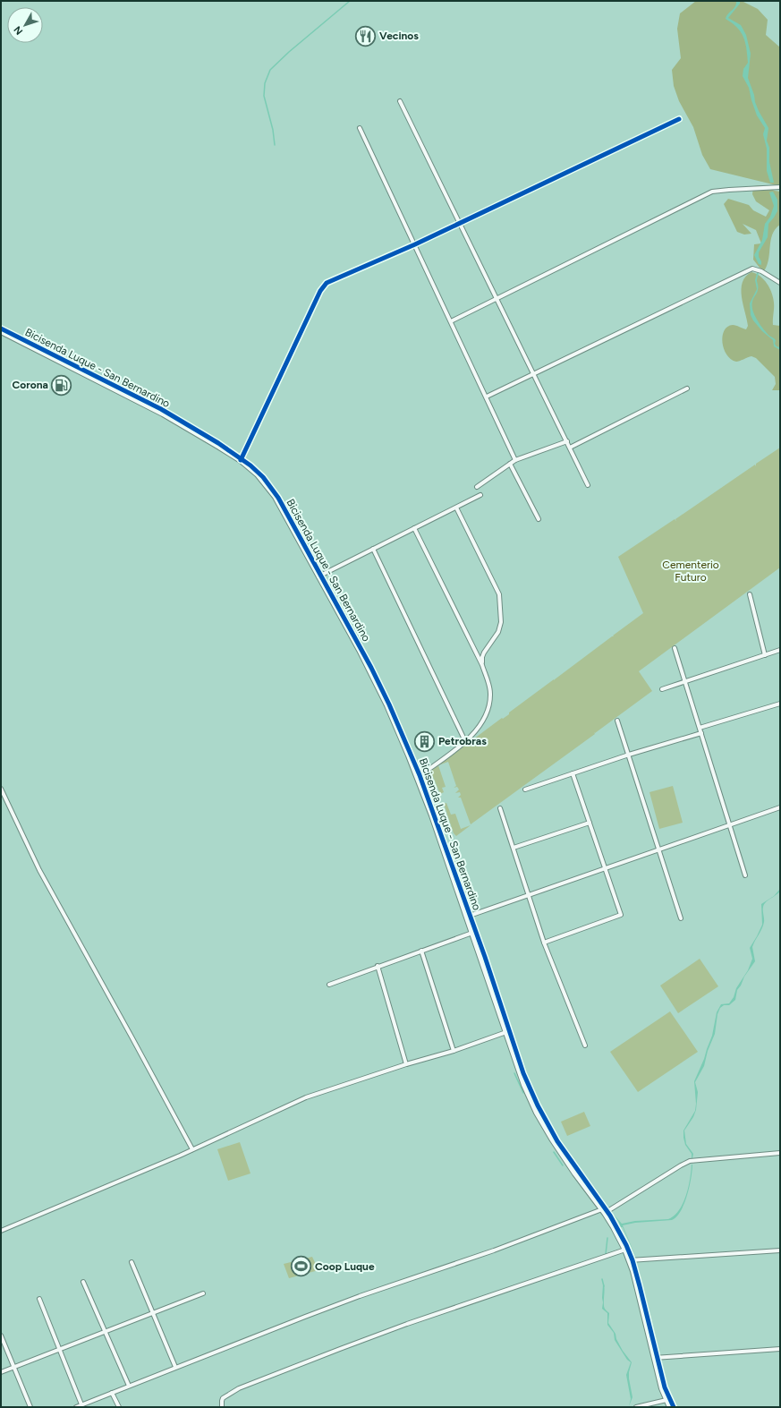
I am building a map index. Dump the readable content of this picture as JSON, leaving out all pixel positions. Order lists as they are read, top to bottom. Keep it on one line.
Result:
{"streets":{"cycle path":["Bicisenda Luque - San Bernardino"]},"parks":["Cementerio Futuro"],"places":{"restaurant":["Vecinos"],"fuel station":["Corona"],"building":["Petrobras"],"sports":["Coop Luque"]},"north":"bottom left"}
